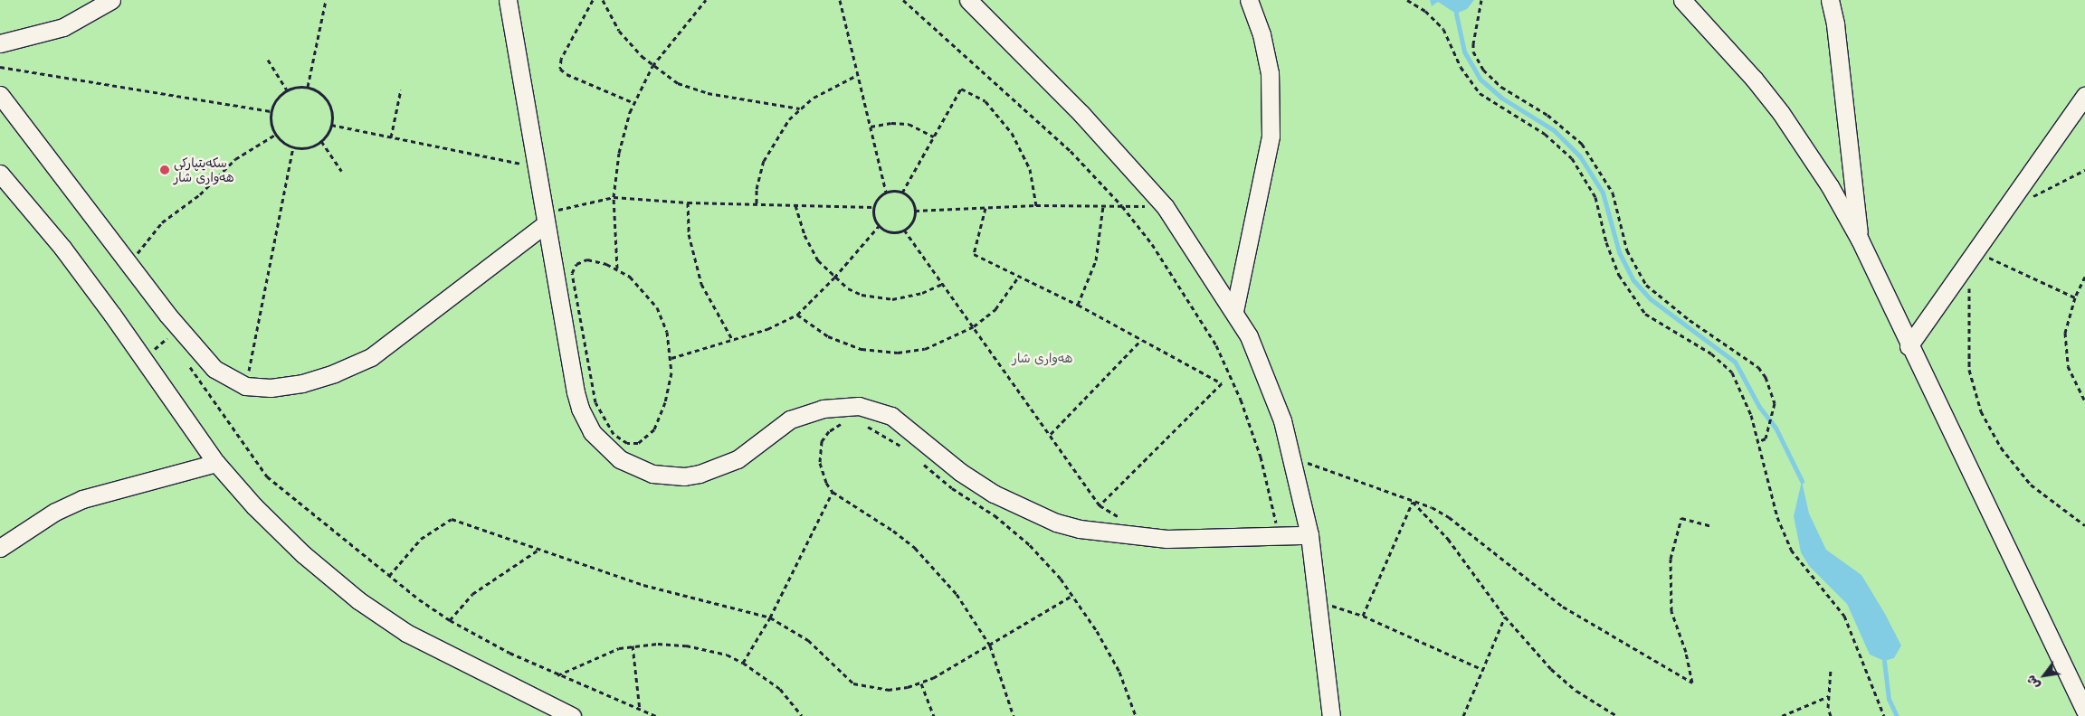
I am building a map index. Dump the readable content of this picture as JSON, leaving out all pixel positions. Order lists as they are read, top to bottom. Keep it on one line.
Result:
{"parks":["هەواری شار"],"places":["سکەیتپارکی هەواری شار"],"north":"bottom left"}
